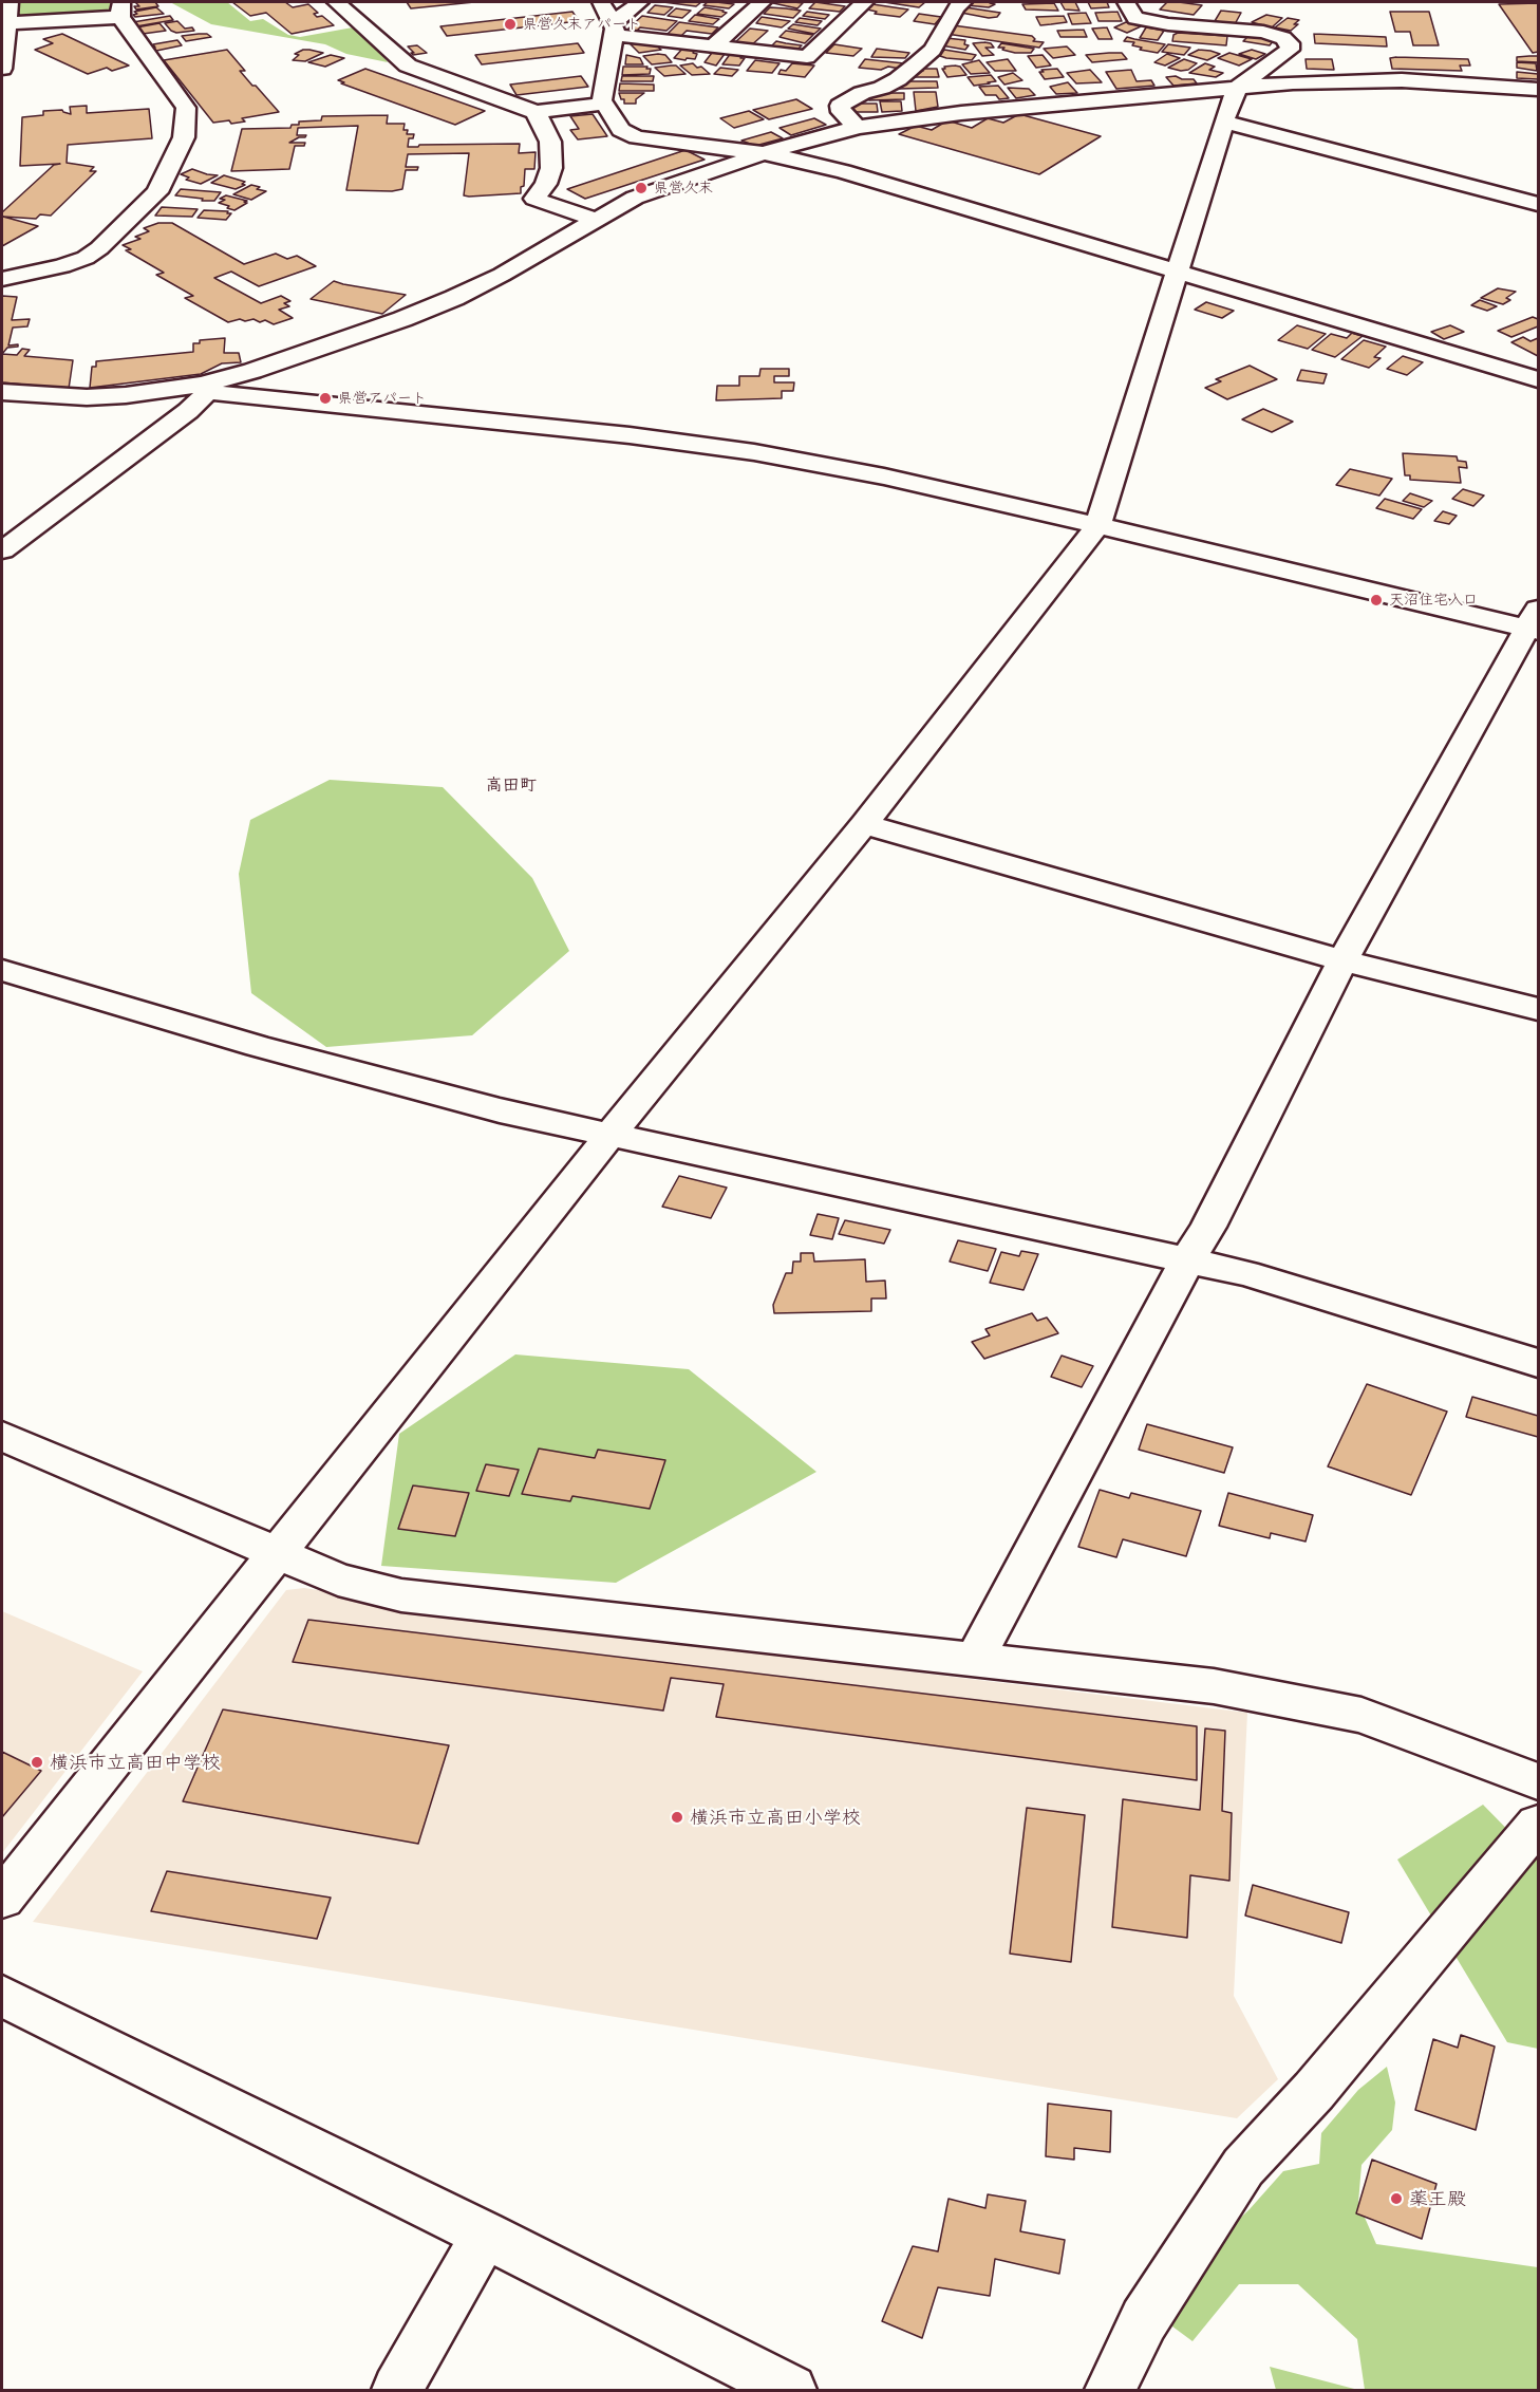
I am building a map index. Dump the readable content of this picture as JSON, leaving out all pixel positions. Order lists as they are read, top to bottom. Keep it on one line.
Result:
{"districts":["高田町"],"places":["県営久末アパート","県営久末","県営アパート","天沼住宅入口","横浜市立高田中学校","横浜市立高田小学校","薬王殿"]}
